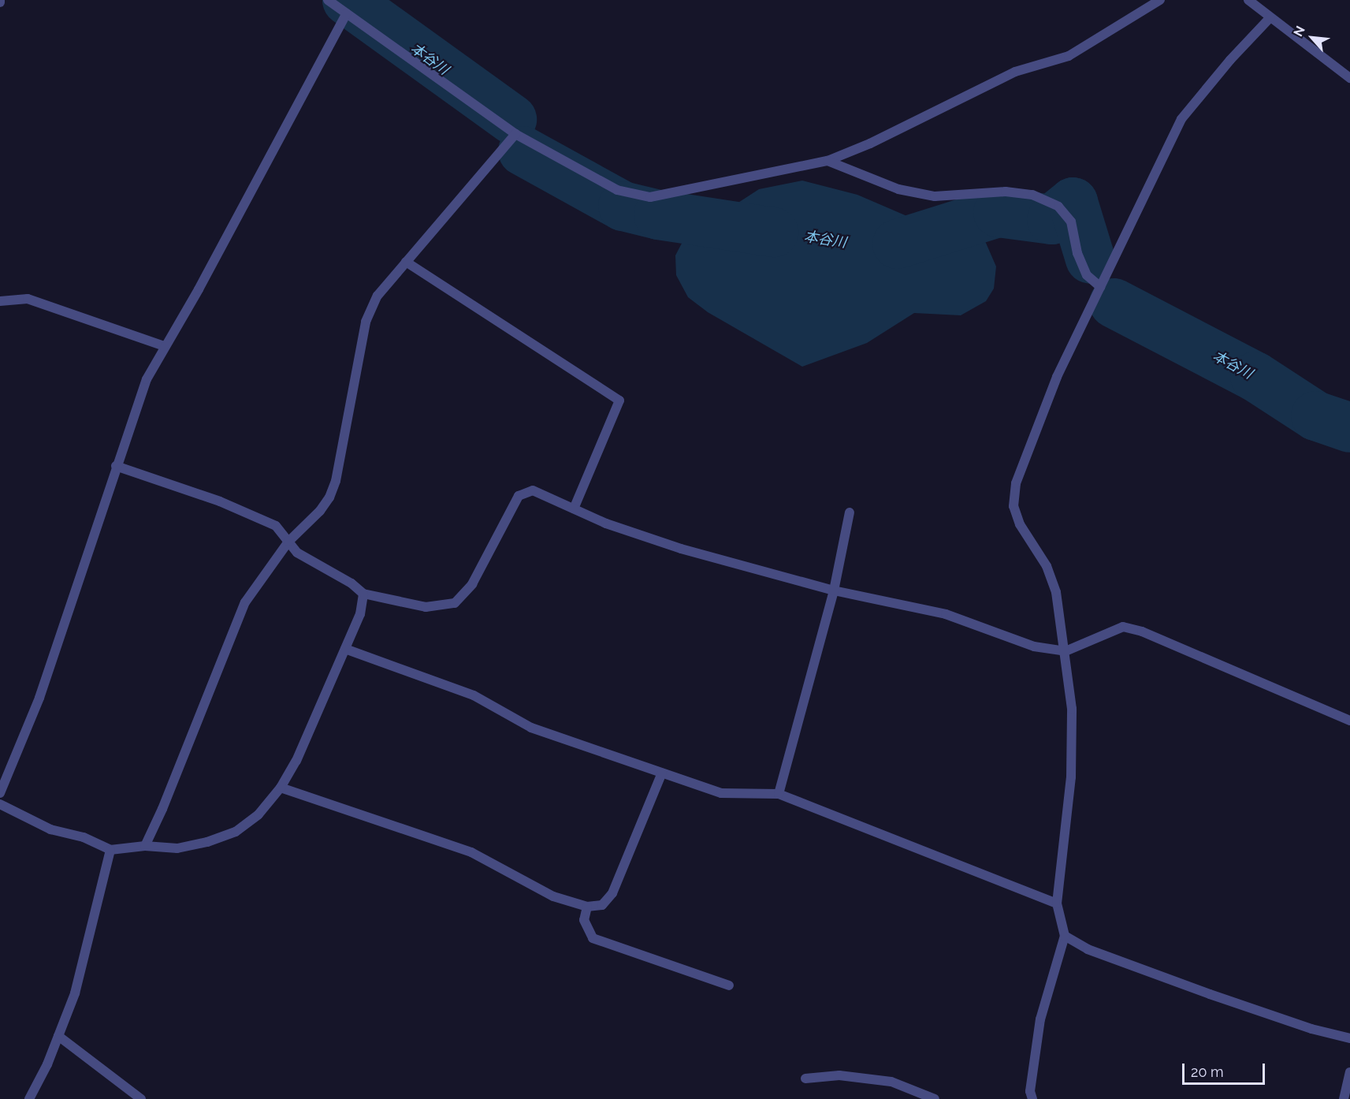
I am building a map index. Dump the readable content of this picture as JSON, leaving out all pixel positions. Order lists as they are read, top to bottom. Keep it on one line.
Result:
{"water":["本谷川"],"scale_bar":"20 m","north":"top left"}
